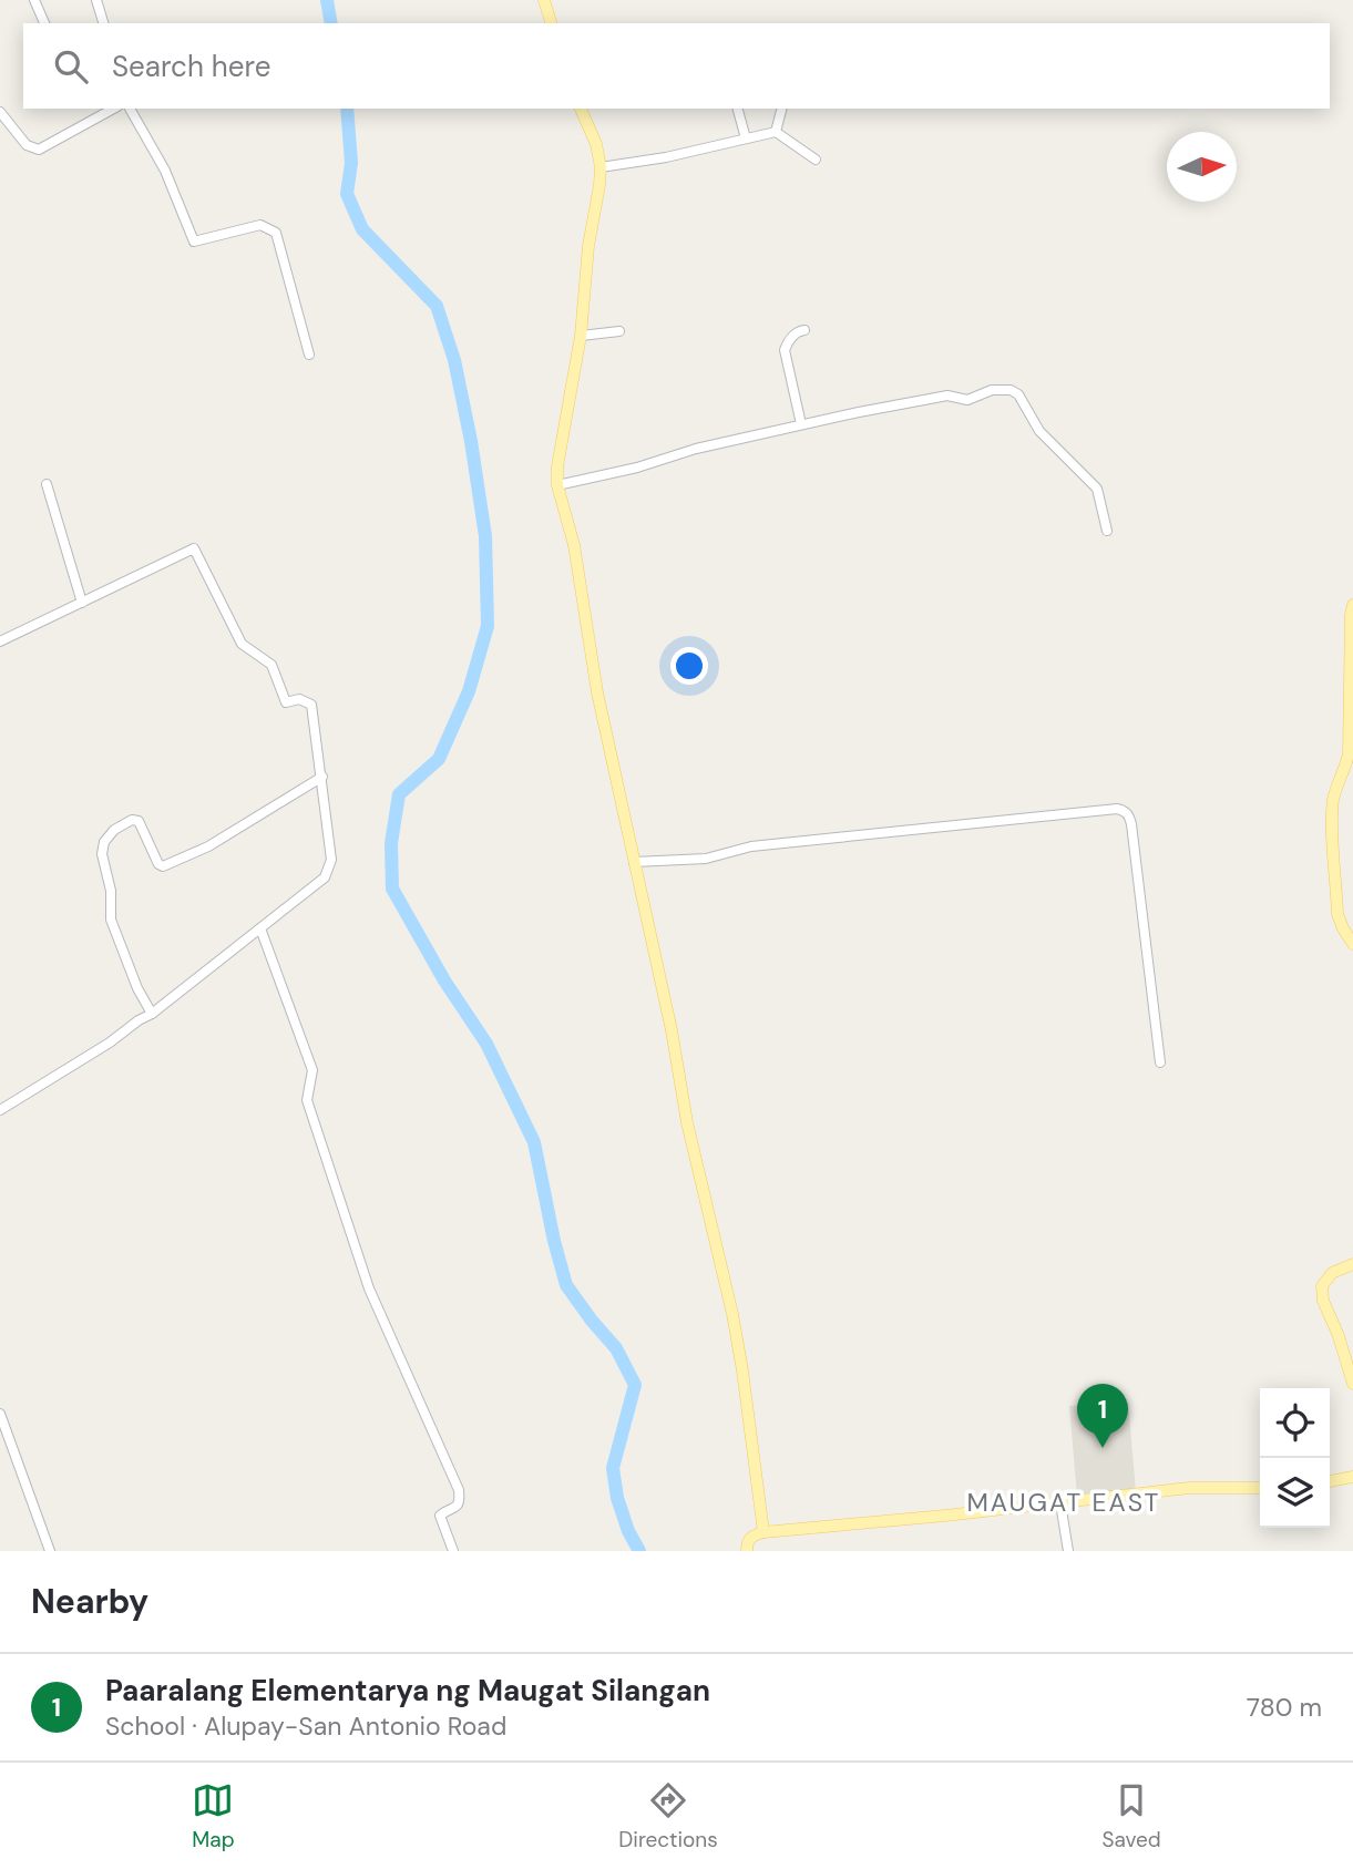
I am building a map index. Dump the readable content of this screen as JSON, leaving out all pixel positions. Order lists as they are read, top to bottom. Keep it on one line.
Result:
{"districts":["MAUGAT EAST"],"north":"right","page":{"search":"Search here","pins":"1","heading":"Nearby","list":[{"mark":"1","name":"Paaralang Elementarya ng Maugat Silangan","note":"School · Alupay-San Antonio Road","value":"780 m"}],"nav":["Map","Directions","Saved"]}}
